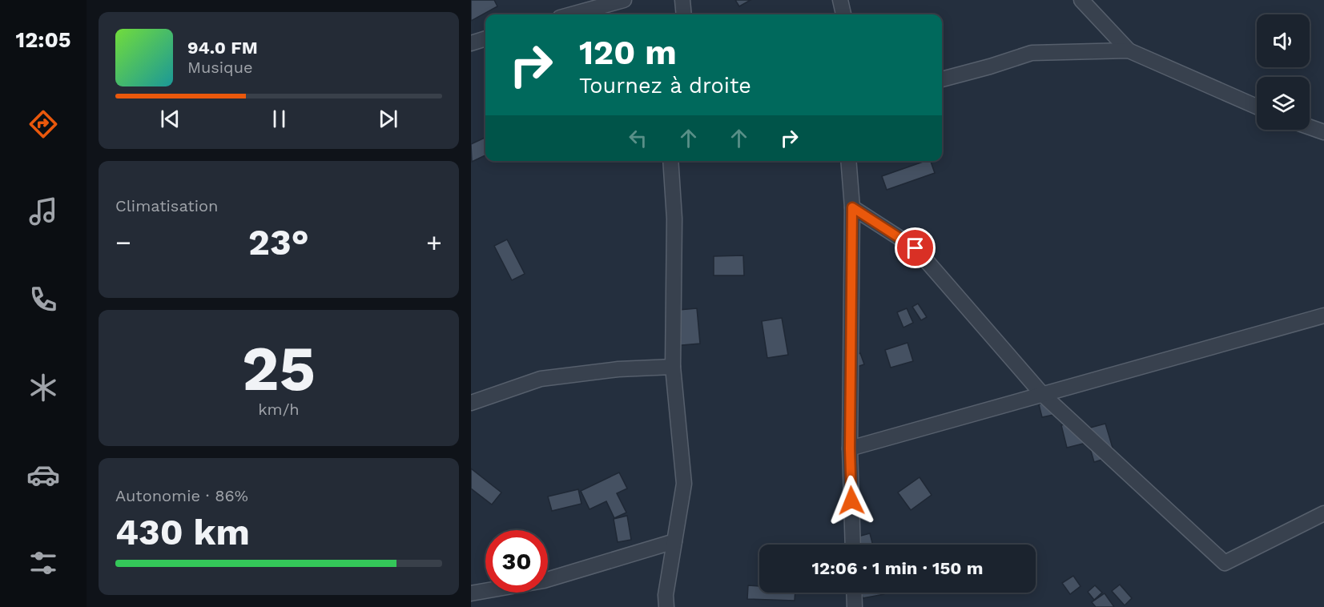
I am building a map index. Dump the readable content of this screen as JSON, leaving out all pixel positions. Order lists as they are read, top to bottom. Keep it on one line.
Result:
{"page":{"tabs":"12:05","turn":["120 m","Tournez à droite"],"song":["94.0 FM","Musique"],"tile":["Climatisation",["25","km/h"],["Autonomie · 86%","430 km"]],"heat":["−","23°","+"],"limit":"30","trip":"12:06 · 1 min · 150 m"}}
